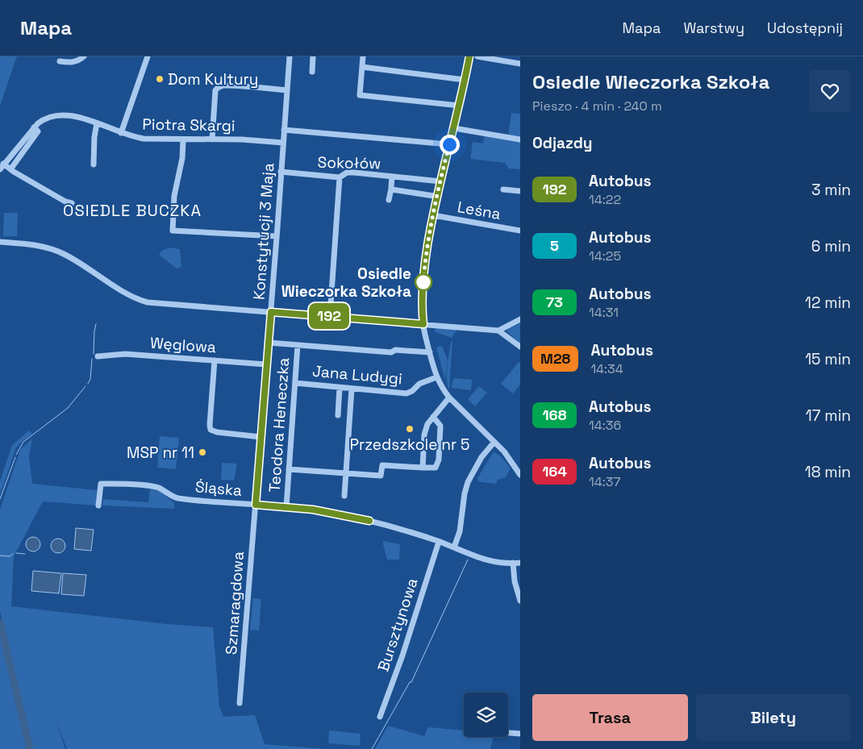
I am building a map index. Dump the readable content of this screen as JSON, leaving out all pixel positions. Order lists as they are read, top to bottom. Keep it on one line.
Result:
{"streets":{"street":["Piotra Skargi","Sokołów","Leśna","Konstytucji 3 Maja","Węglowa","Jana Ludygi","Teodora Heneczka","Śląska","Szmaragdowa","Bursztynowa"]},"crossings":[["Piotra Skargi","Konstytucji 3 Maja"],["Sokołów","Konstytucji 3 Maja"],["Konstytucji 3 Maja","Węglowa"],["Konstytucji 3 Maja","Śląska"],["Konstytucji 3 Maja","Szmaragdowa"],["Jana Ludygi","Teodora Heneczka"],["Teodora Heneczka","Śląska"],["Śląska","Szmaragdowa"],["Śląska","Bursztynowa"]],"districts":["OSIEDLE BUCZKA"],"places":["Dom Kultury","Osiedle Wieczorka Szkoła","Przedszkole nr 5","MSP nr 11"],"lines":["bus line 192"],"page":{"header":"Mapa","nav":["Mapa","Warstwy","Udostępnij"],"on_map":"192","heading":[["Osiedle Wieczorka Szkoła","Pieszo · 4 min · 240 m"],"Odjazdy"],"list":[{"mark":"192","name":"Autobus","note":"14:22","value":"3 min"},{"mark":"5","name":"Autobus","note":"14:25","value":"6 min"},{"mark":"73","name":"Autobus","note":"14:31","value":"12 min"},{"mark":"M28","name":"Autobus","note":"14:34","value":"15 min"},{"mark":"168","name":"Autobus","note":"14:36","value":"17 min"},{"mark":"164","name":"Autobus","note":"14:37","value":"18 min"}],"buttons":["Trasa","Bilety"]}}
